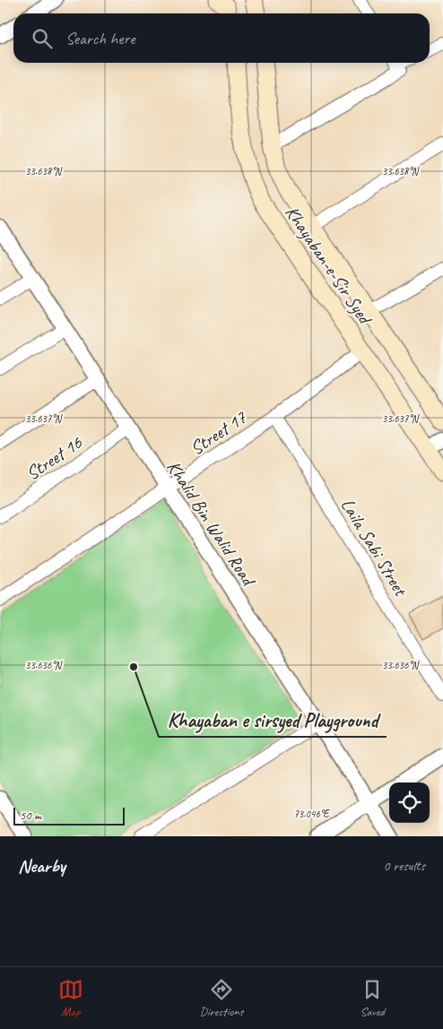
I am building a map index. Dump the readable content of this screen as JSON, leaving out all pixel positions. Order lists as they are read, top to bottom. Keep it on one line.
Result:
{"streets":{"main road":["Khayaban-e-Sir Syed"],"street":["Street 17","Street 16","Khalid Bin Walid Road","Laila Sabi Street"]},"crossings":[["Khayaban-e-Sir Syed","Street 17"],["Street 17","Khalid Bin Walid Road"],["Street 17","Laila Sabi Street"],["Street 16","Khalid Bin Walid Road"]],"places":["Khayaban e sirsyed Playground"],"scale_bar":"50 m","page":{"search":"Search here","scale":"50 m","heading":["Nearby","0 results"],"nav":["Map","Directions","Saved"]},"coordinates":["33.638°N","33.637°N","33.636°N","73.046°E"]}
